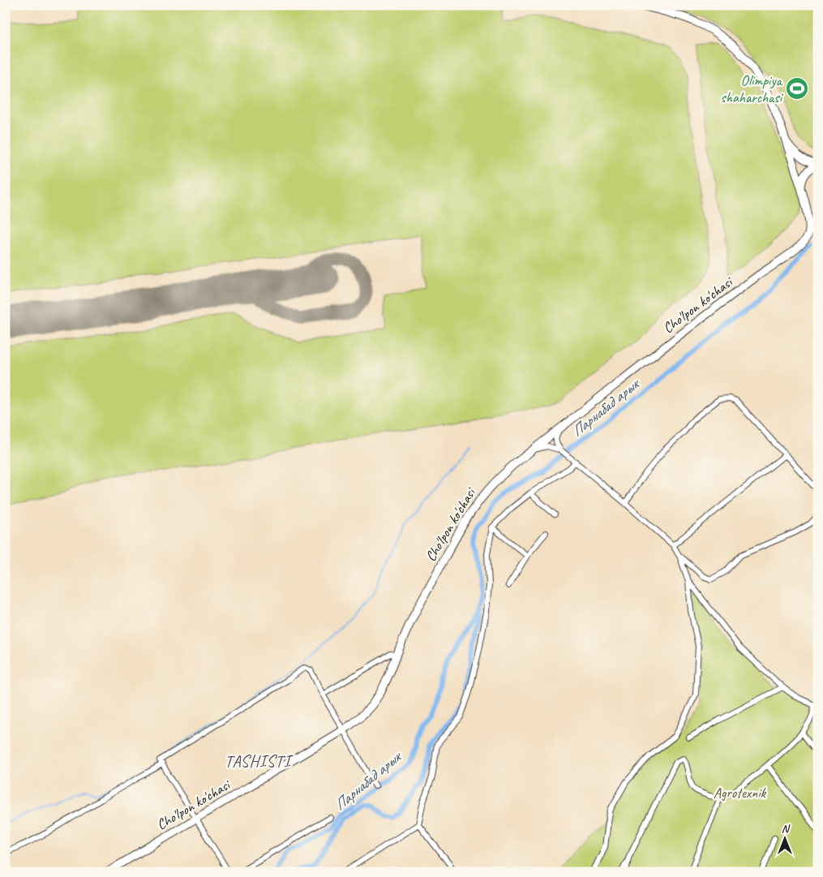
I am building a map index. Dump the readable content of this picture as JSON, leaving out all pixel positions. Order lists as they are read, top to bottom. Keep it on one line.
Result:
{"streets":{"main road":["Cho'lpon ko'chasi"]},"districts":["TASHISTI"],"water":["Парнабад арык"],"parks":["Agrotexnik"],"places":{"sports":["Olimpiya shaharchasi"]},"north":"top"}
